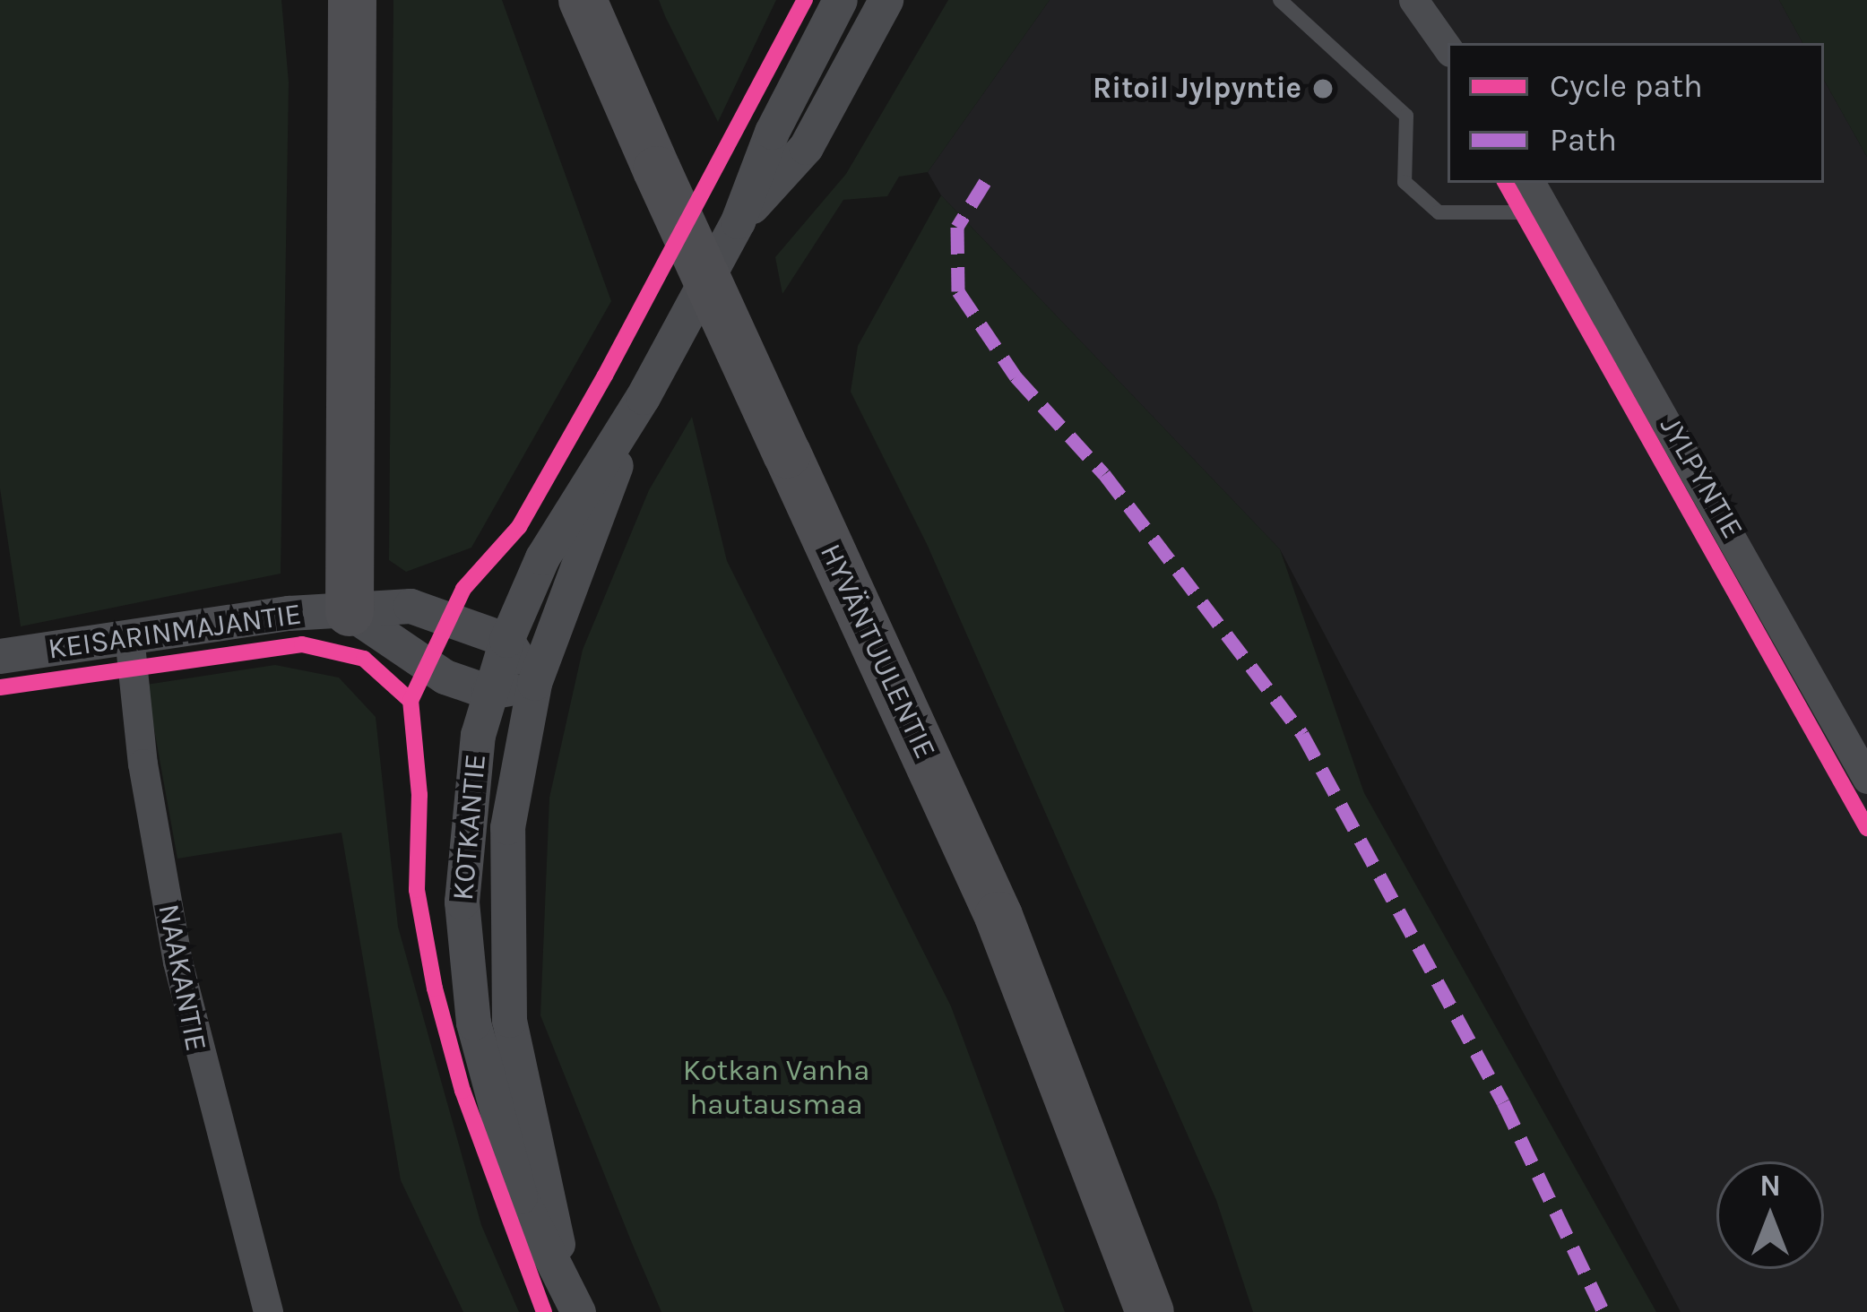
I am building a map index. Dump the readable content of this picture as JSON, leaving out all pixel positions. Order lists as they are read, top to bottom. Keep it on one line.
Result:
{"streets":{"highway":["HYVÄNTUULENTIE"],"street":["JYLPYNTIE","KEISARINMAJANTIE","KOTKANTIE","NAAKANTIE"]},"crossings":[["KEISARINMAJANTIE","KOTKANTIE"],["KEISARINMAJANTIE","NAAKANTIE"]],"parks":["Kotkan Vanha hautausmaa"],"places":["Ritoil Jylpyntie"],"legend":["Cycle path","Path"],"north":"top"}
